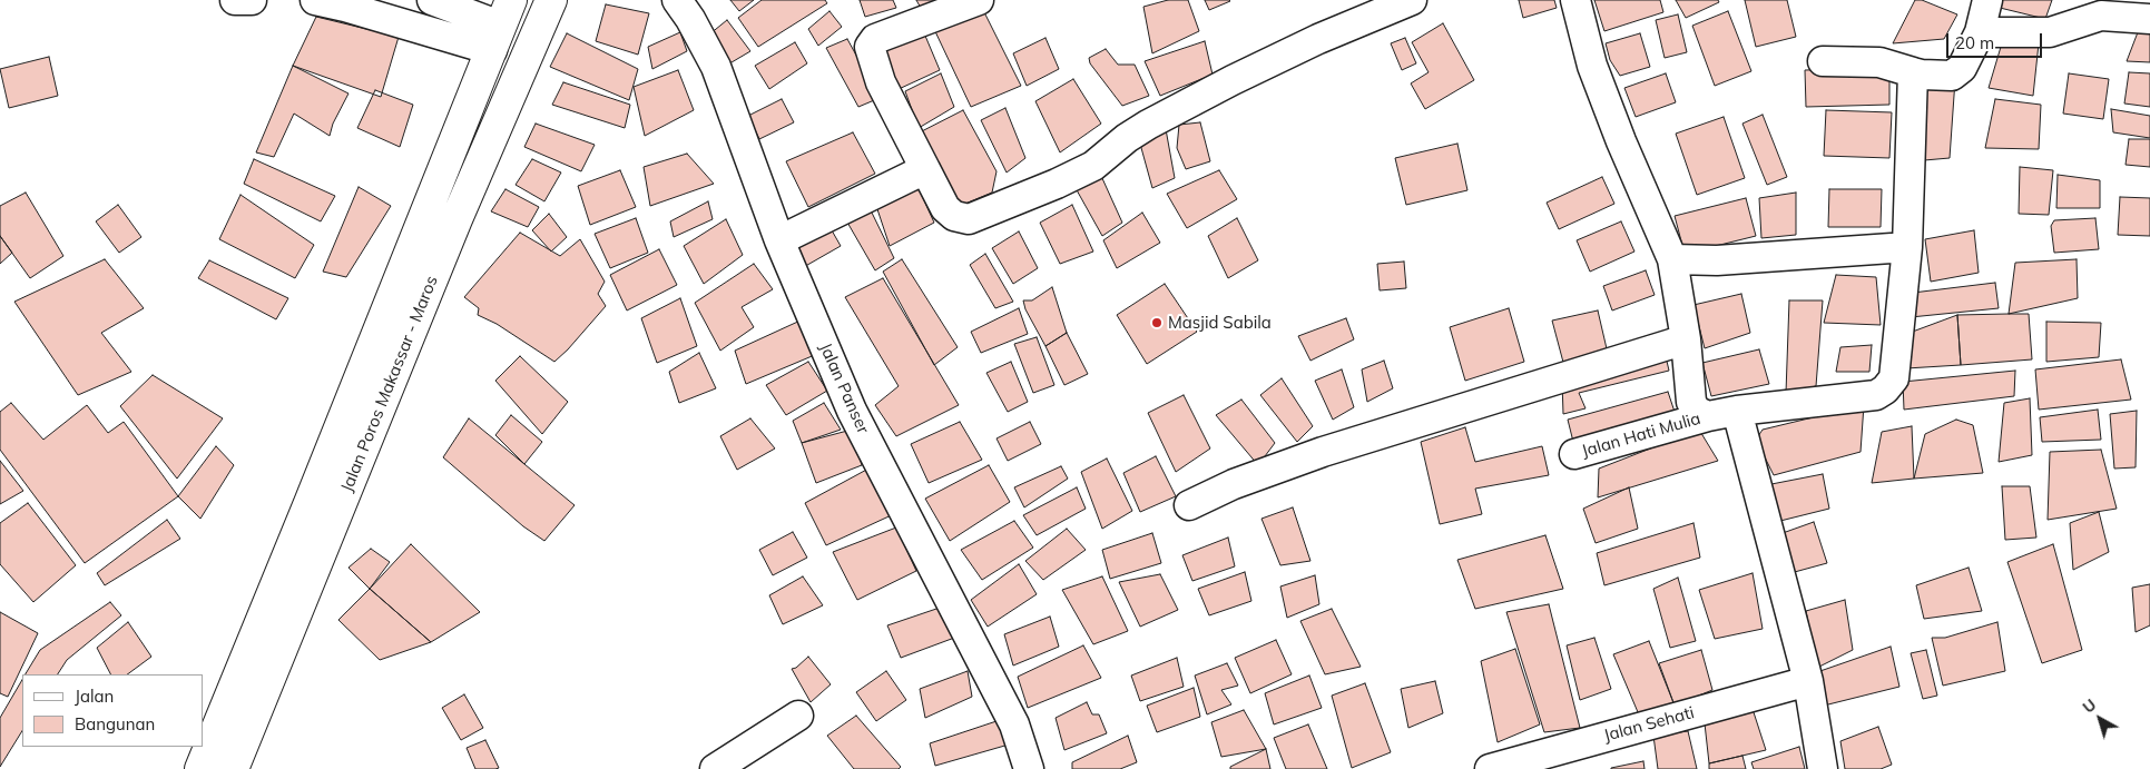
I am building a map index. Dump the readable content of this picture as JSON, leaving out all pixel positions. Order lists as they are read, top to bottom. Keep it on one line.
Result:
{"streets":{"highway":["Jalan Poros Makassar - Maros"],"street":["Jalan Panser","Jalan Hati Mulia","Jalan Sehati"]},"places":["Masjid Sabila"],"legend":["Jalan","Bangunan"],"scale_bar":"20 m","north":"top left"}
